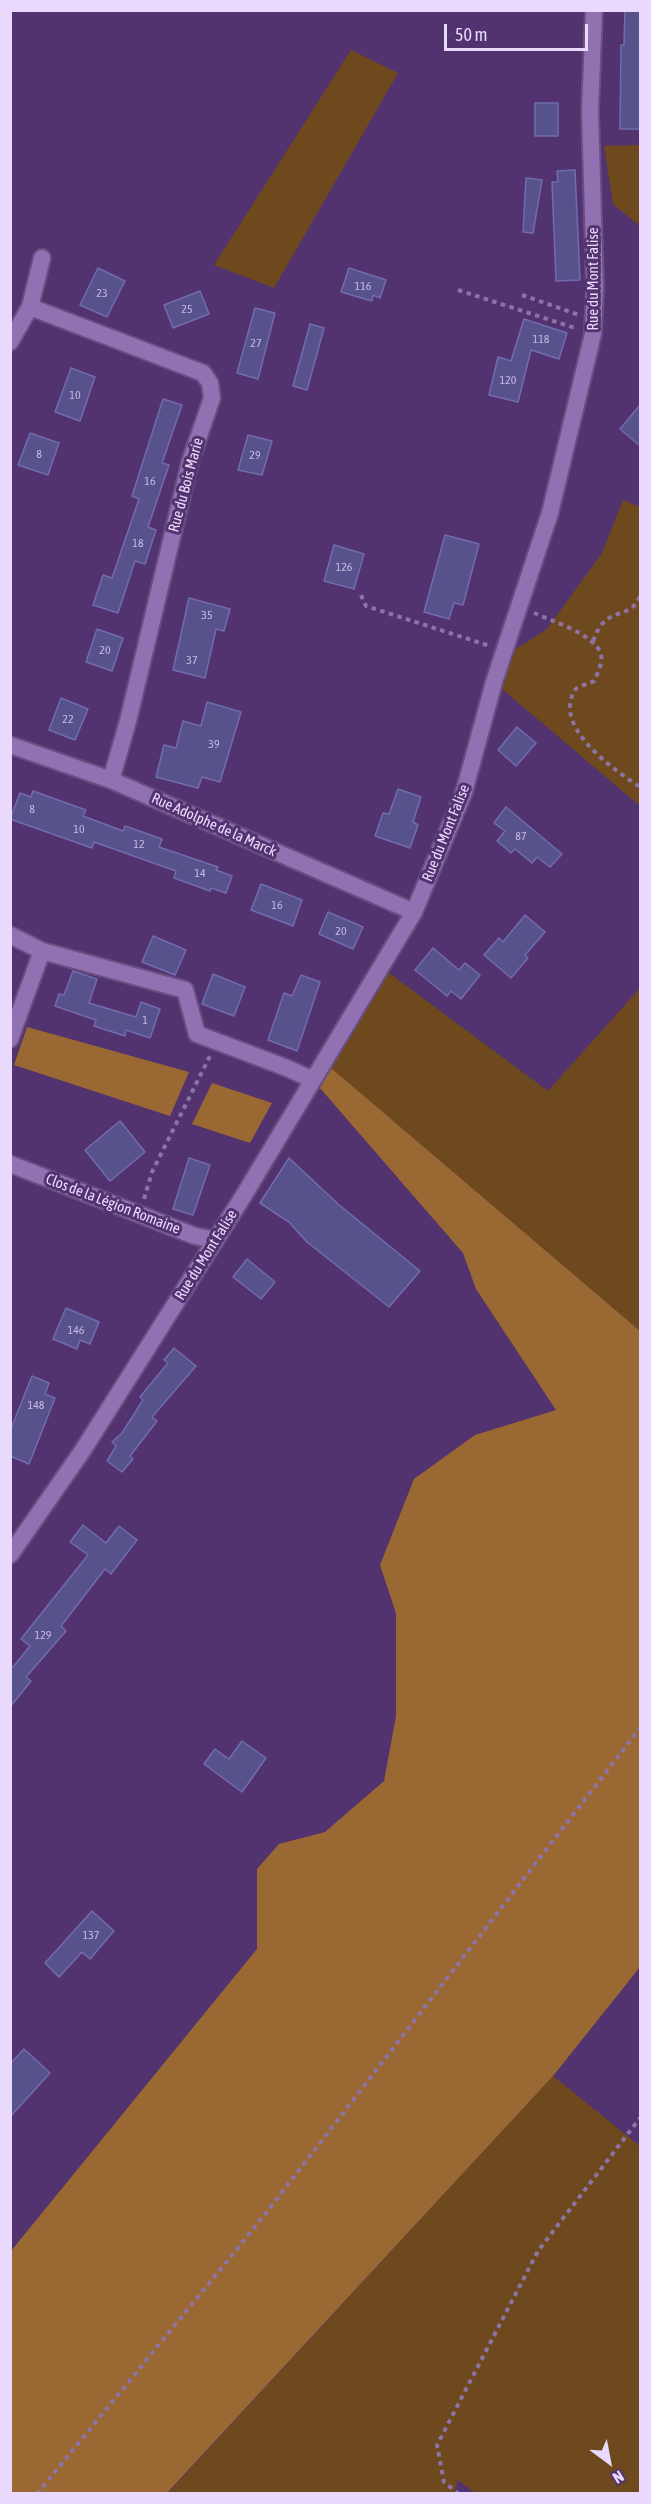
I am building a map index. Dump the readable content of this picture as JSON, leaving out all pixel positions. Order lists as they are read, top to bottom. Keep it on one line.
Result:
{"streets":{"street":["Rue du Mont Falise","Rue du Bois Marie","Rue Adolphe de la Marck","Clos de la Légion Romaine"]},"crossings":[["Rue du Mont Falise","Rue Adolphe de la Marck"],["Rue du Mont Falise","Clos de la Légion Romaine"],["Rue du Bois Marie","Rue Adolphe de la Marck"]],"house_numbers":["116","23","25","118","27","120","10","8","29","16","18","126","35","20","37","22","39","8","10","87","12","14","16","20","1","146","148","129","137"],"scale_bar":"50 m","north":"bottom right"}
